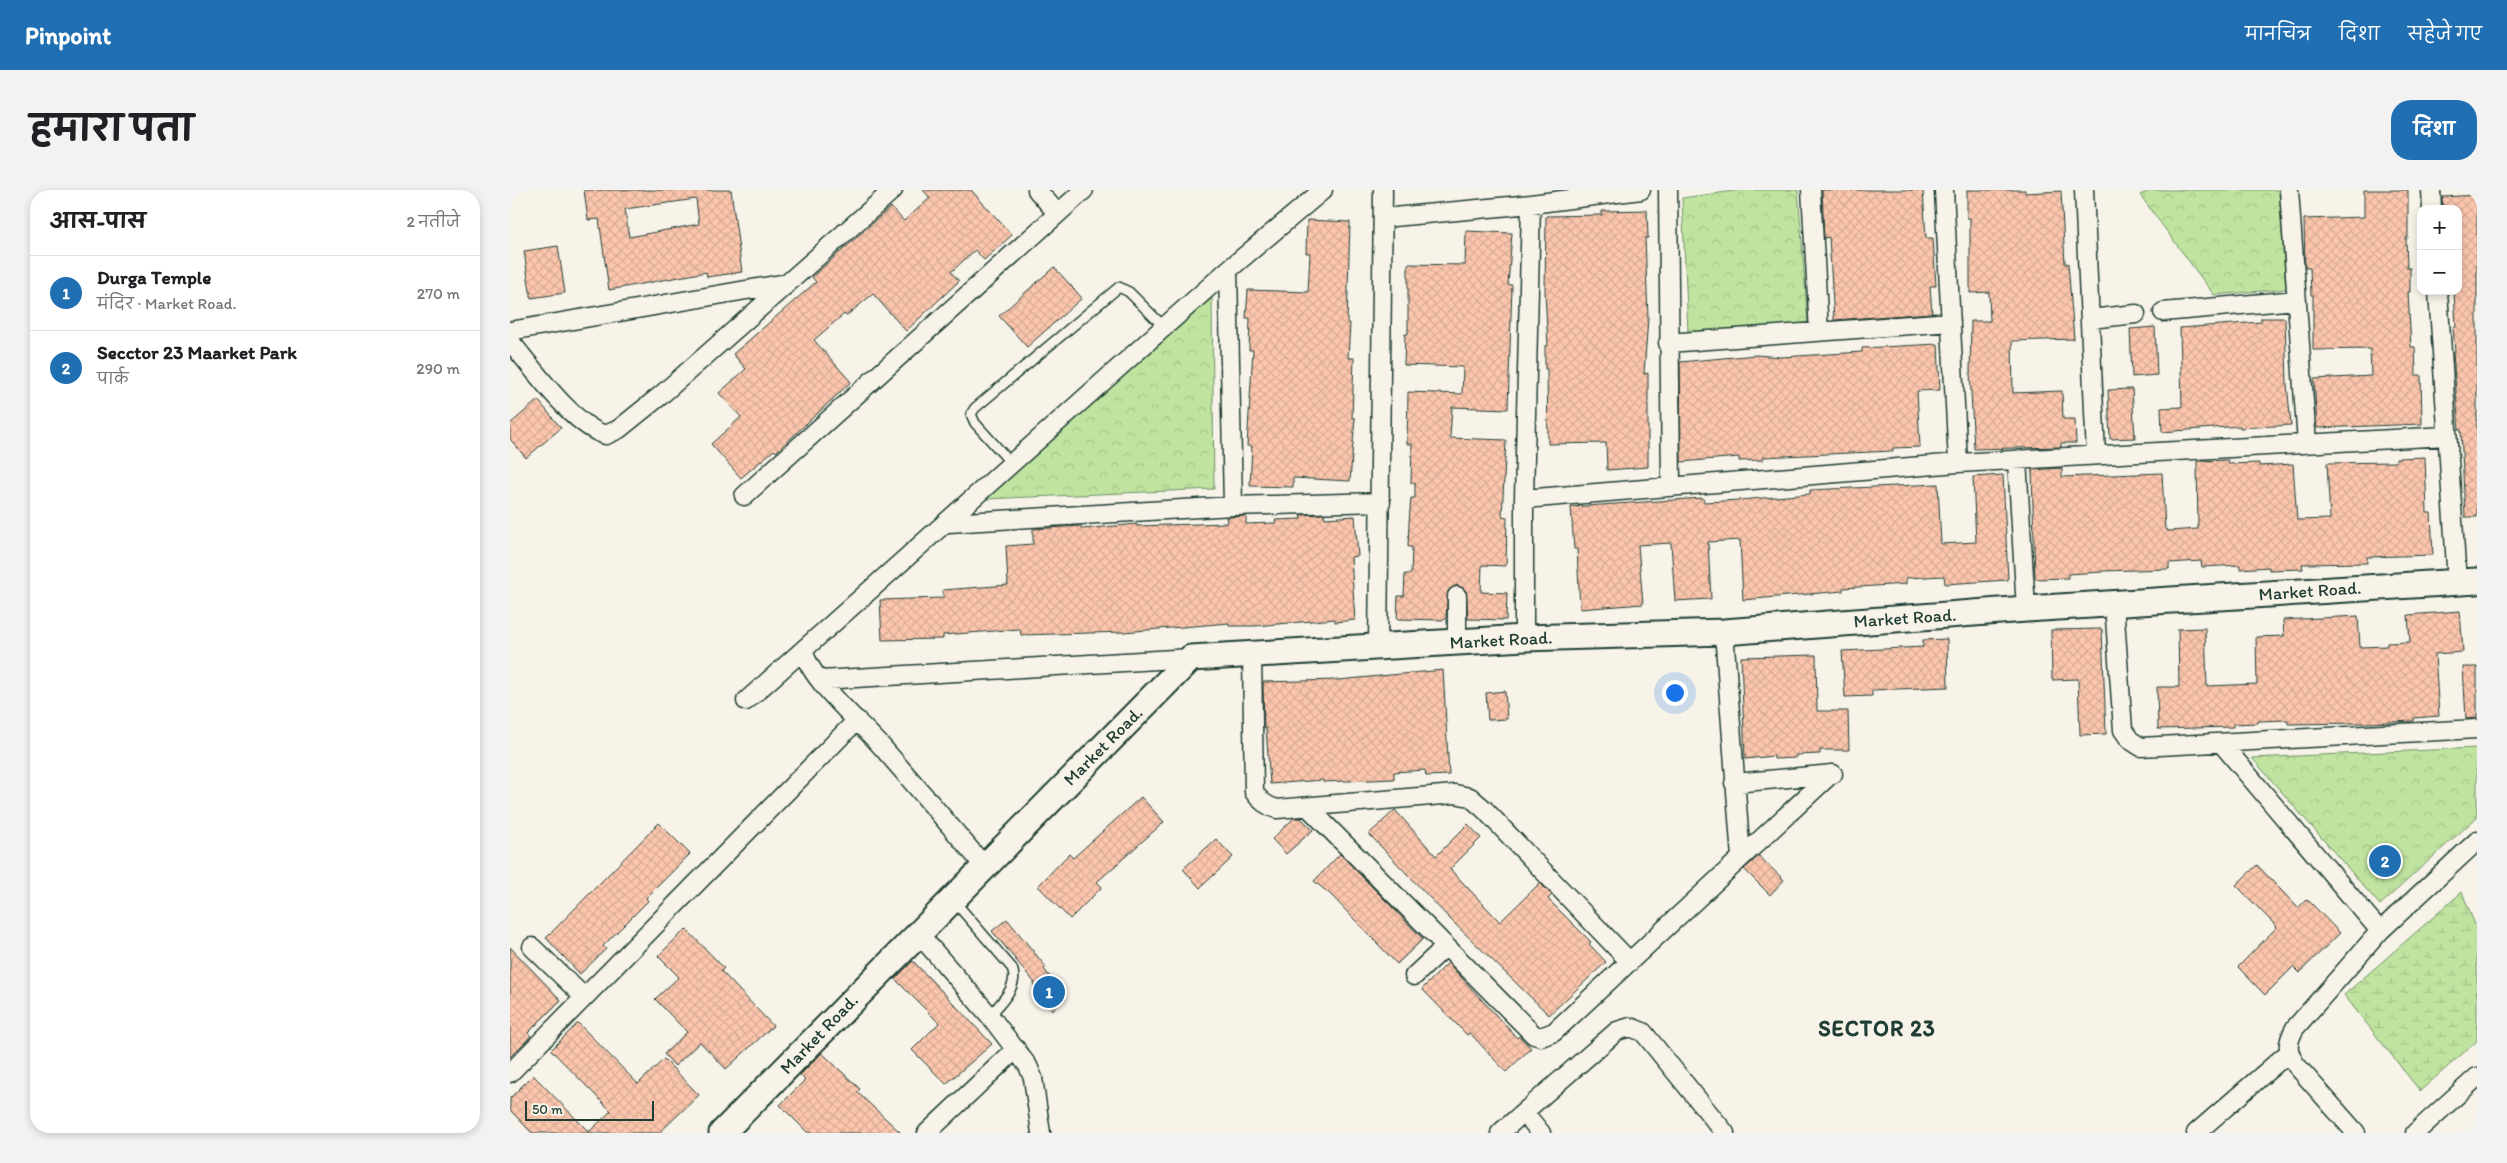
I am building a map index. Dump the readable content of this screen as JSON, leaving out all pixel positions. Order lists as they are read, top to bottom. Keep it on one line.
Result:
{"streets":{"street":["Market Road."]},"districts":["SECTOR 23"],"scale_bar":"50 m","page":{"header":"Pinpoint","nav":["मानचित्र","दिशा","सहेजे गए"],"title":"हमारा पता","buttons":"दिशा","heading":["आस-पास","2 नतीजे"],"map_buttons":["+","−"],"list":[{"mark":"1","name":"Durga Temple","note":"मंदिर · Market Road.","value":"270 m"},{"mark":"2","name":"Secctor 23 Maarket Park","note":"पार्क","value":"290 m"}],"pins":["2","1"],"scale":"50 m"}}
